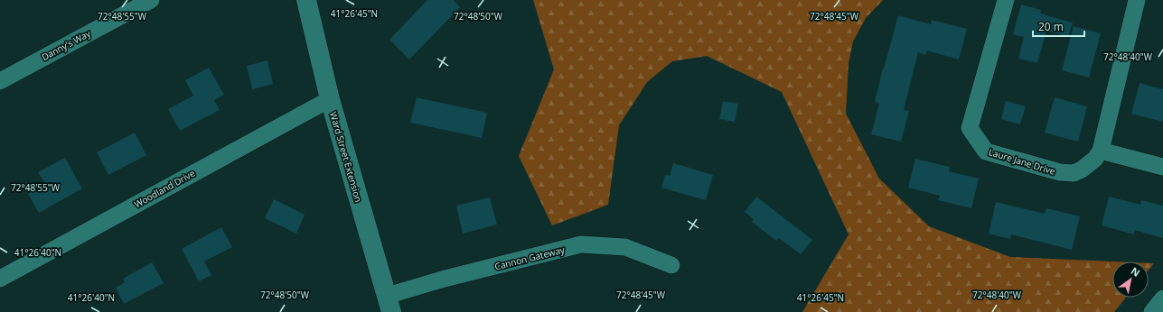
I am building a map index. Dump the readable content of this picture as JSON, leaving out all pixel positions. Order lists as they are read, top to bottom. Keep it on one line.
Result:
{"streets":{"street":["Danny's Way","Ward Street Extension","Laure Jane Drive","Woodland Drive","Cannon Gateway"]},"crossings":[["Ward Street Extension","Woodland Drive"],["Ward Street Extension","Cannon Gateway"]],"scale_bar":"20 m","north":"top right","coordinates":["41°26'45\"N","72°48'55\"W","72°48'50\"W","72°48'45\"W","72°48'40\"W","41°26'40\"N"]}
